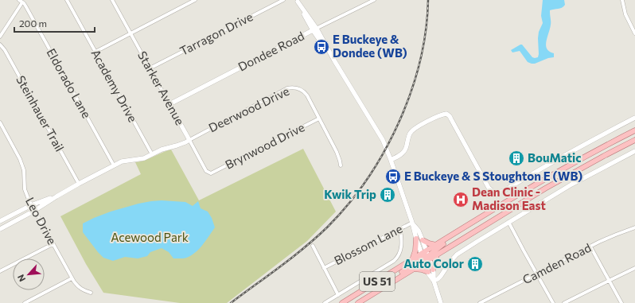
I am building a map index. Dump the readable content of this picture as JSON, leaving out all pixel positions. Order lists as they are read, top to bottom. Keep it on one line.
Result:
{"streets":{"main road":["US 51"],"street":["Tarragon Drive","Dondee Road","Eldorado Lane","Academy Drive","Starker Avenue","Deerwood Drive","Steinhauer Trail","Brynwood Drive","Leo Drive","Blossom Lane","Camden Road"]},"crossings":[["Tarragon Drive","Starker Avenue"],["Dondee Road","Starker Avenue"],["Starker Avenue","Deerwood Drive"],["Starker Avenue","Brynwood Drive"],["Deerwood Drive","Brynwood Drive"]],"parks":["Acewood Park"],"places":{"bus stop":["E Buckeye & Dondee (WB)","E Buckeye & S Stoughton E (WB)"],"building":["BouMatic","Kwik Trip","Auto Color"],"hospital":["Dean Clinic - Madison East"]},"scale_bar":"200 m","north":"bottom left"}
